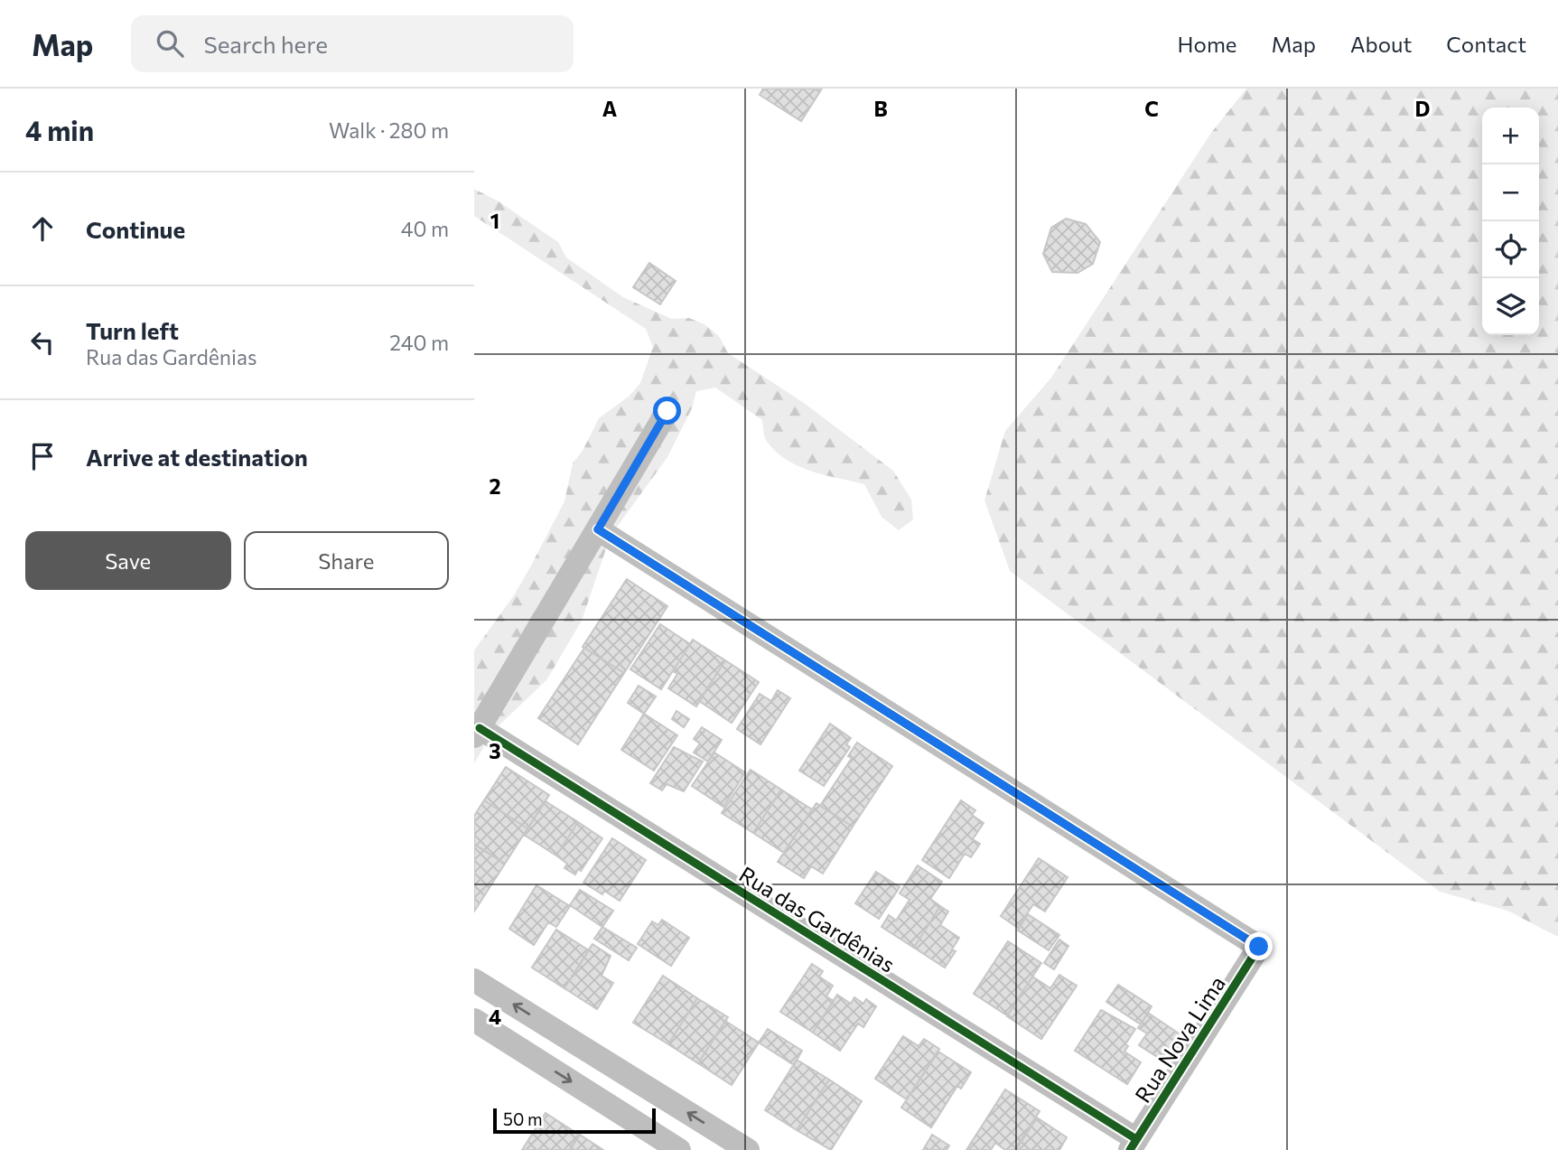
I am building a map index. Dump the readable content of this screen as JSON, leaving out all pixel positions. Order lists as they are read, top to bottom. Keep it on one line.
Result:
{"streets":{"street":["Rua das Gardênias","Rua Nova Lima"]},"crossings":[["Rua das Gardênias","Rua Nova Lima"]],"scale_bar":"50 m","page":{"header":"Map","search":"Search here","nav":["Home","Map","About","Contact"],"heading":["4 min","Walk · 280 m"],"map_buttons":["+","−"],"list":[["Continue","40 m"],["Turn left","Rua das Gardênias","240 m"],"Arrive at destination"],"buttons":["Save","Share"],"scale":"50 m"},"grid":{"columns":["A","B","C","D"],"rows":["1","2","3","4"]}}
